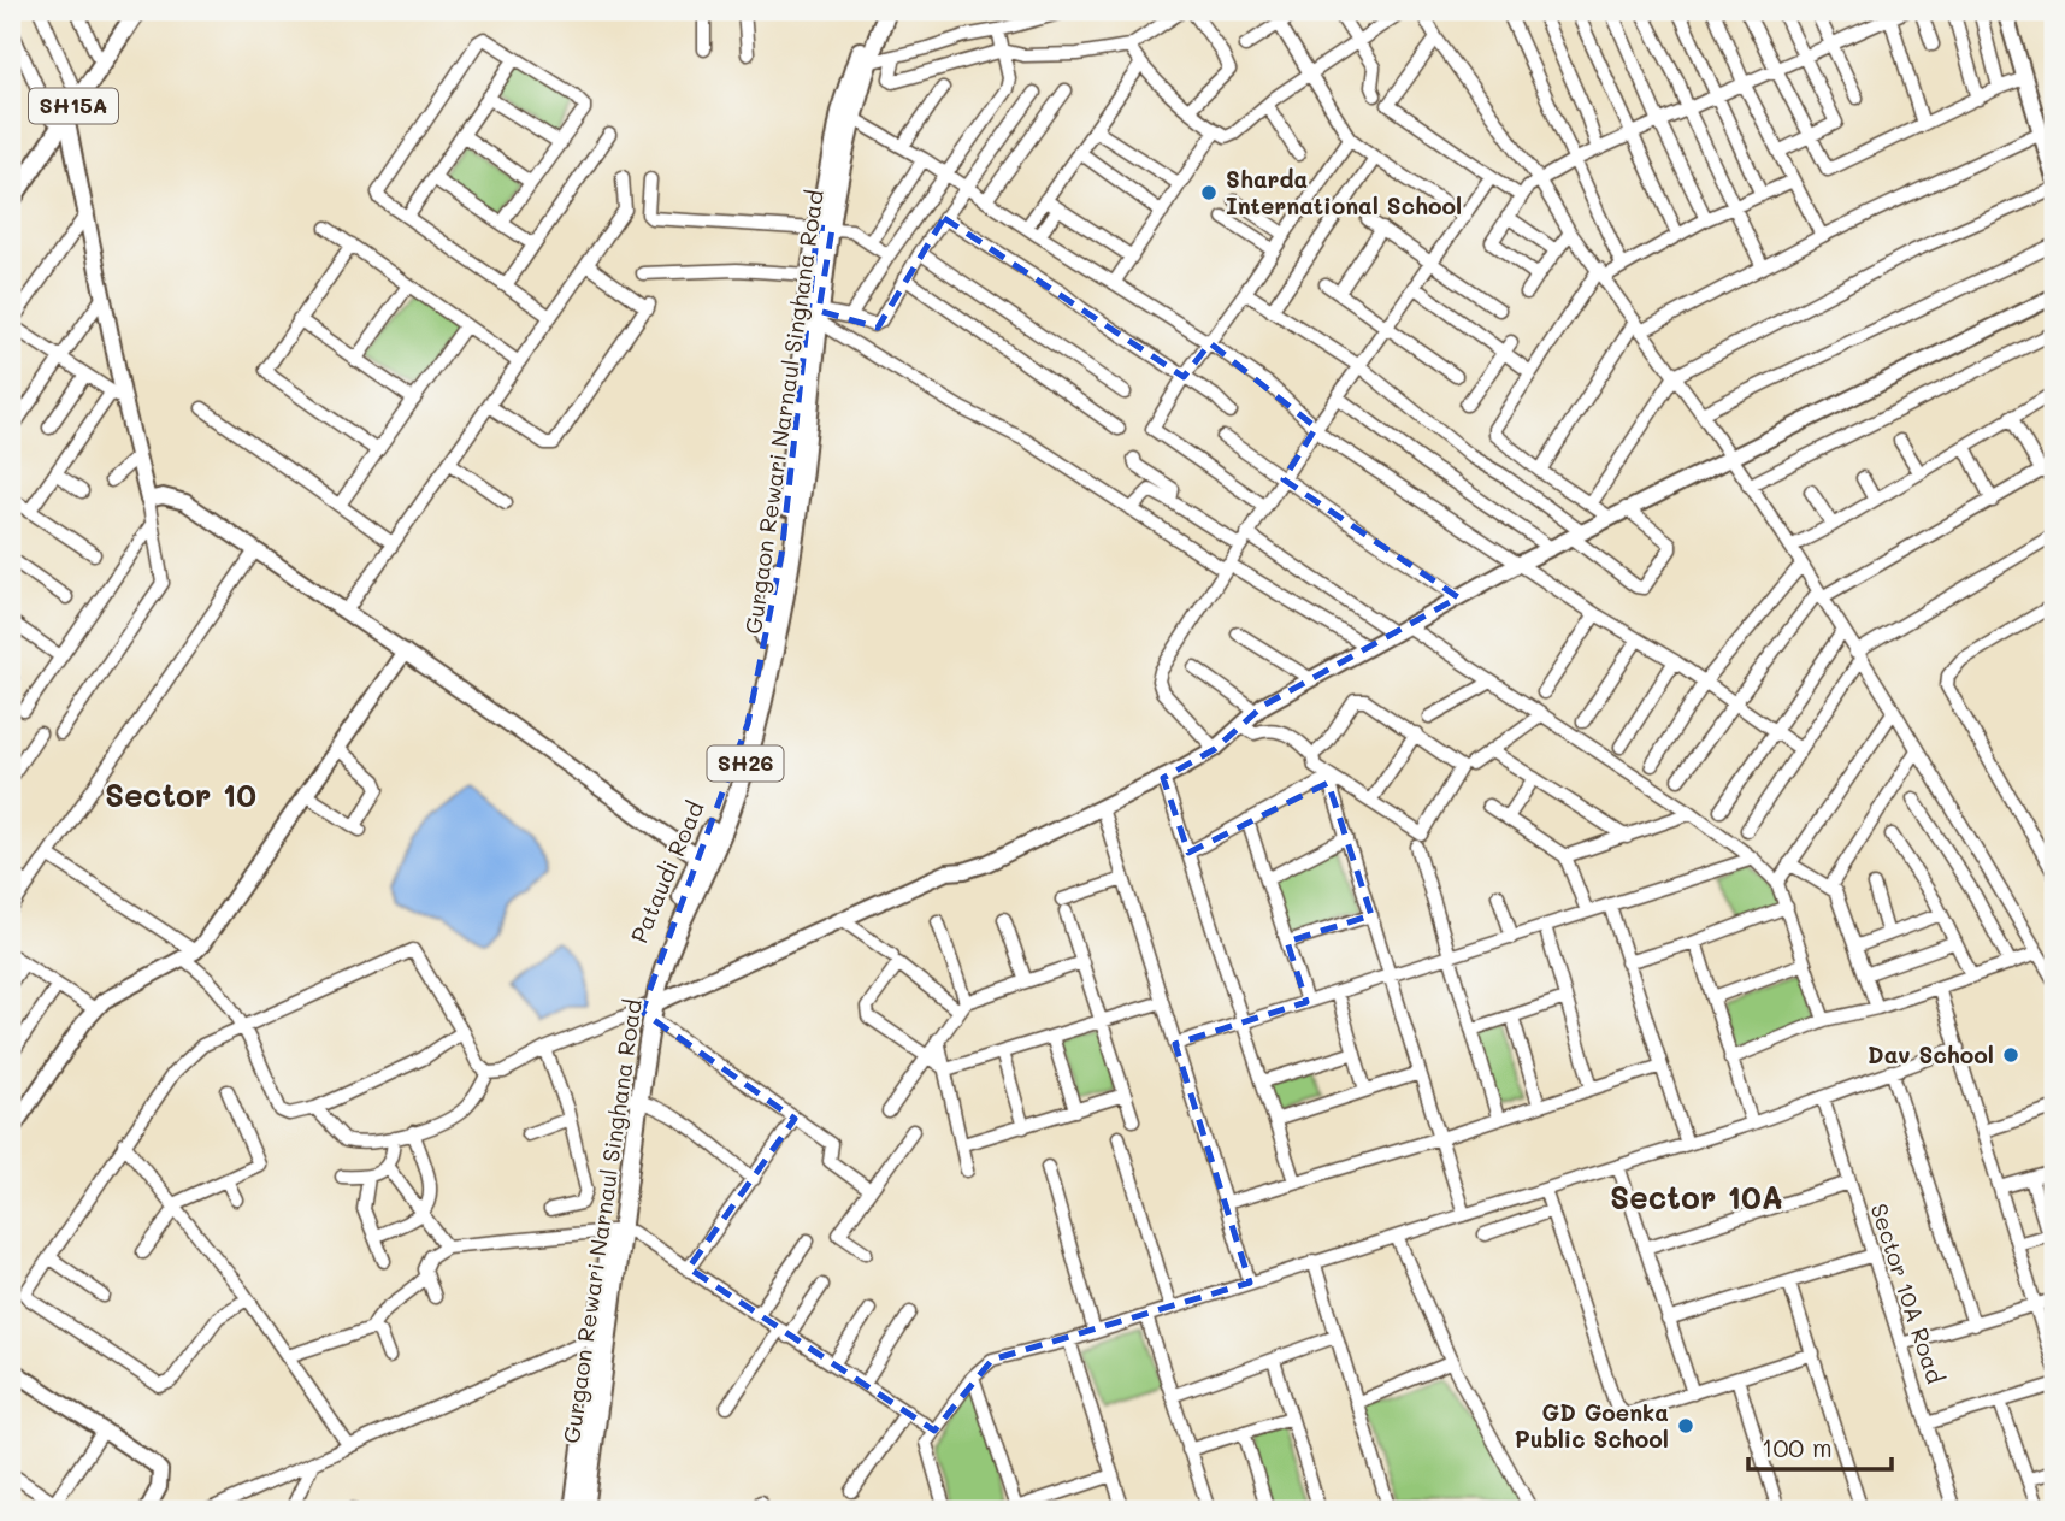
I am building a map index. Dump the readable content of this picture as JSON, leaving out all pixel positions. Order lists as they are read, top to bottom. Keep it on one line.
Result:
{"streets":{"main road":["SH15A","Gurgaon Rewari Narnaul Singhana Road","SH26"],"street":["Sector 10A Road"]},"crossings":[["Gurgaon Rewari Narnaul Singhana Road","SH26"]],"districts":["Sector 10","Sector 10A"],"places":["Sharda International School","Dav School","GD Goenka Public School"],"scale_bar":"100 m"}
